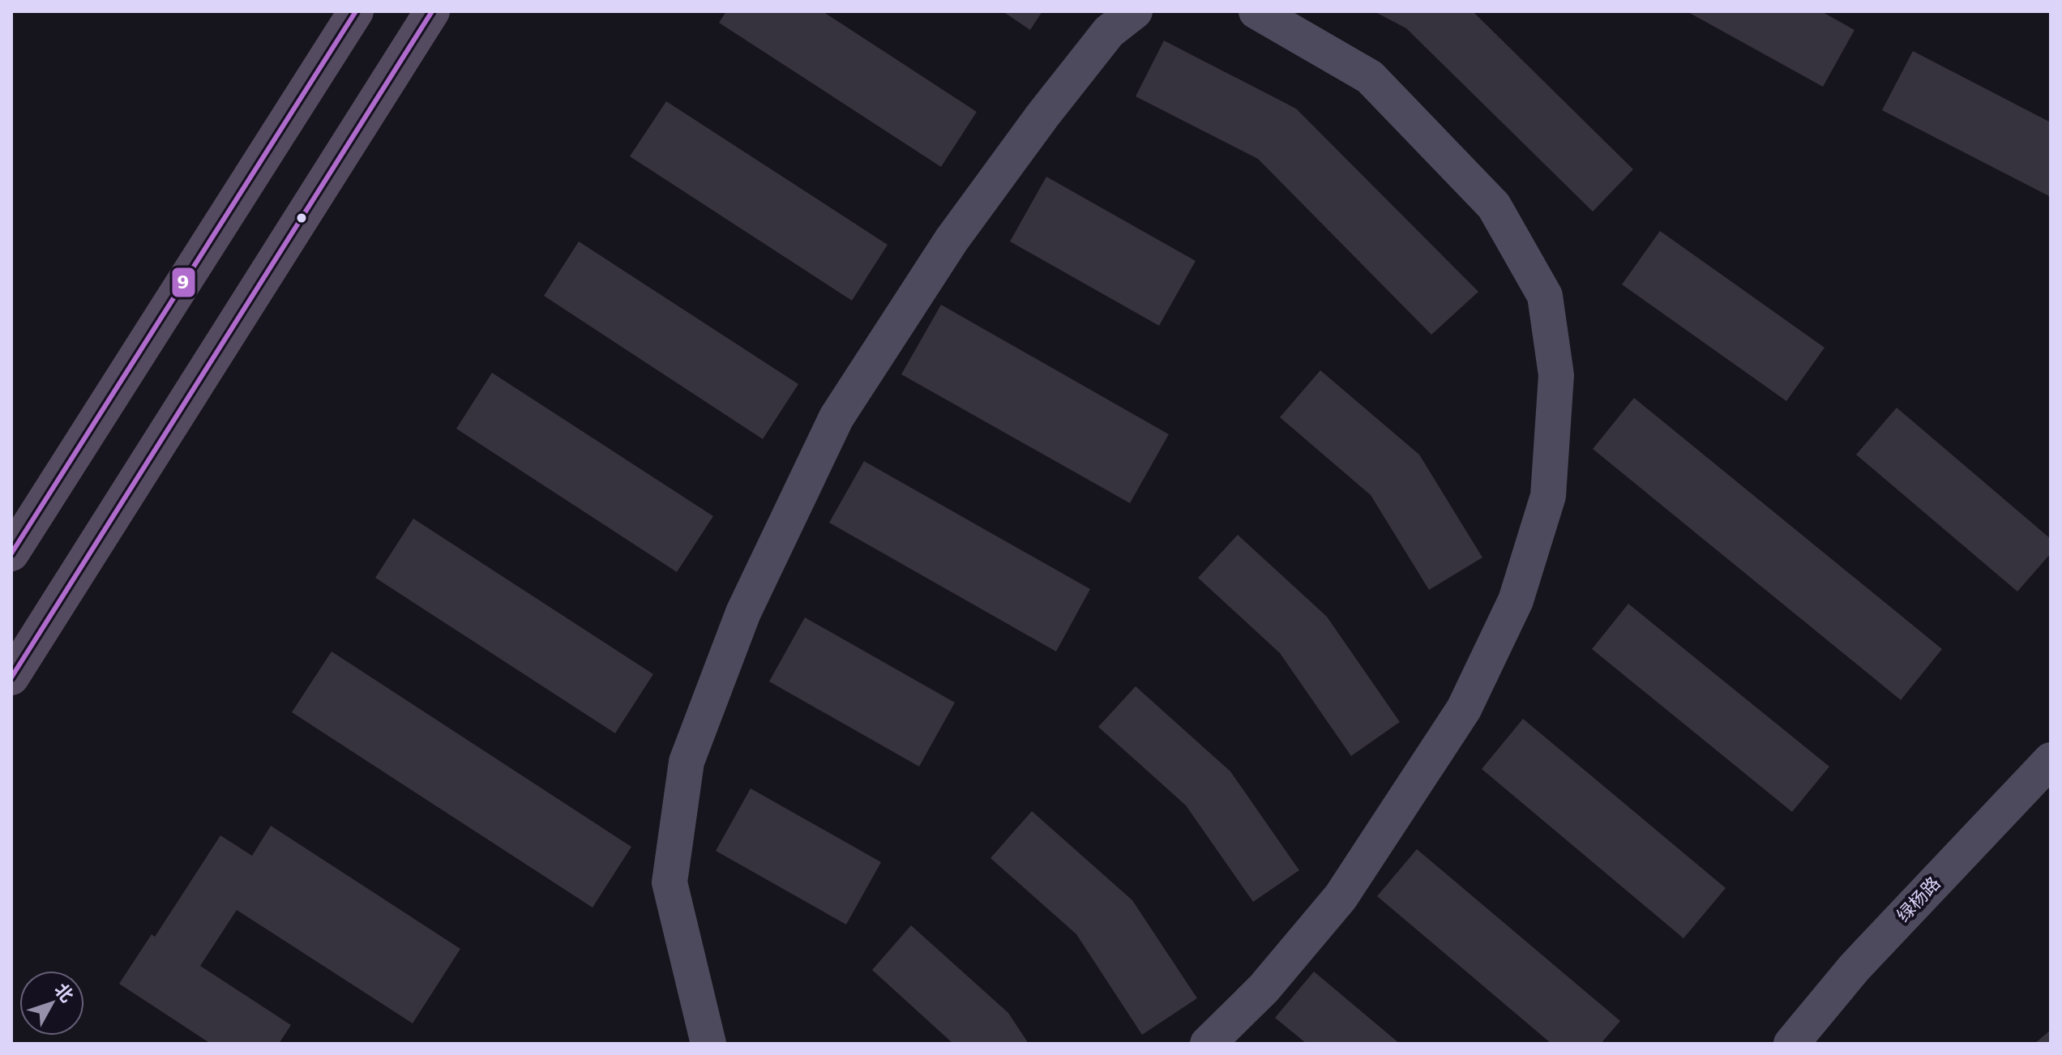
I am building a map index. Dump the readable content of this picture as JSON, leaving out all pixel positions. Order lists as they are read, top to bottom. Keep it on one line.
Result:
{"streets":{"street":["绿杨路"]},"lines":["transit line 9"],"north":"top right"}
